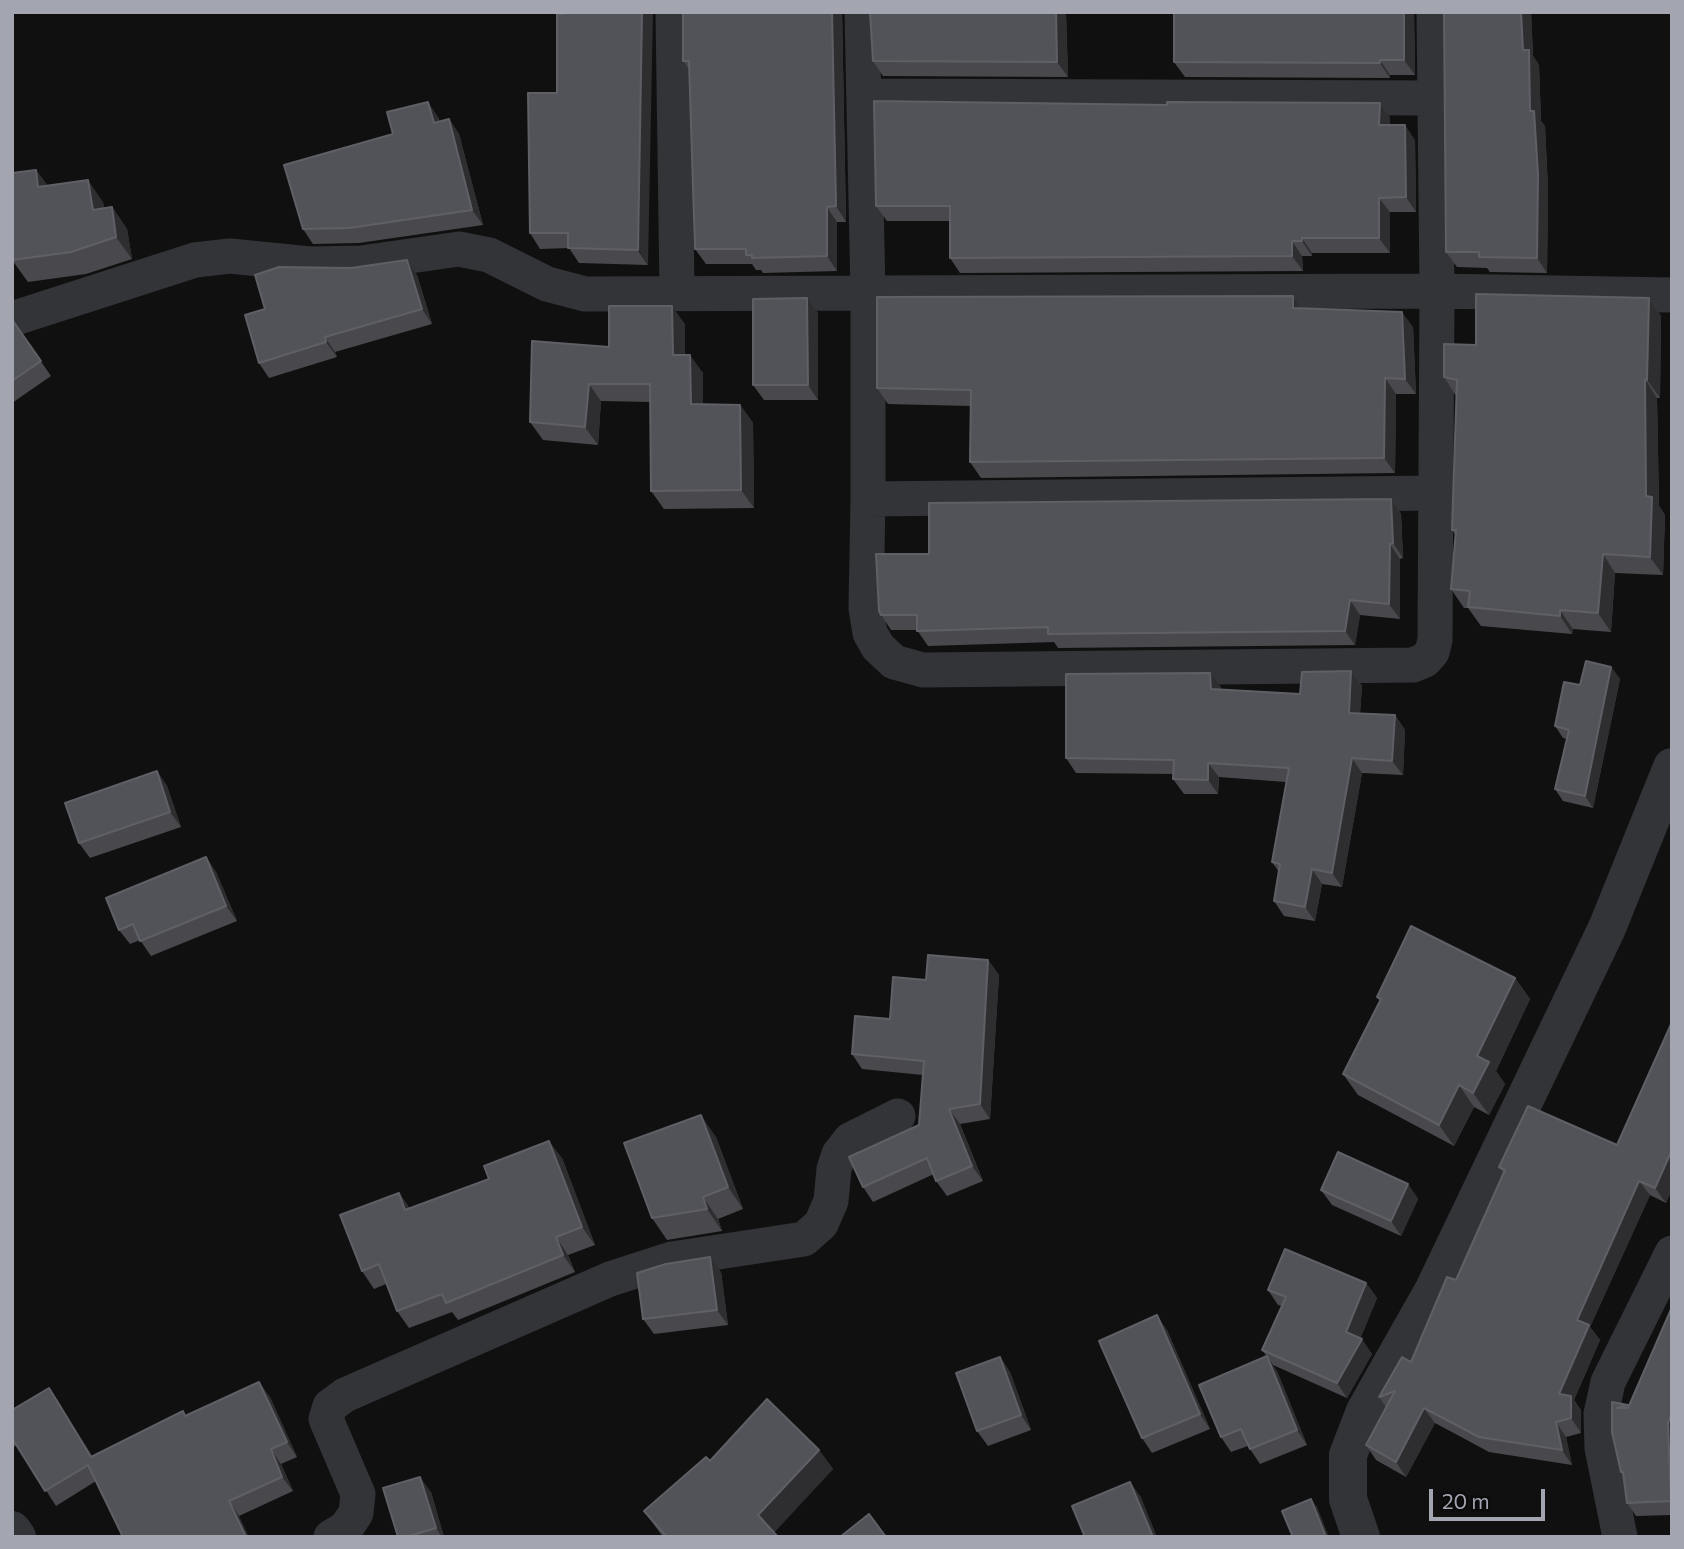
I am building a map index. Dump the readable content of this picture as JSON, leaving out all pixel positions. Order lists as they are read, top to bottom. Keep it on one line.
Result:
{"scale_bar":"20 m"}
